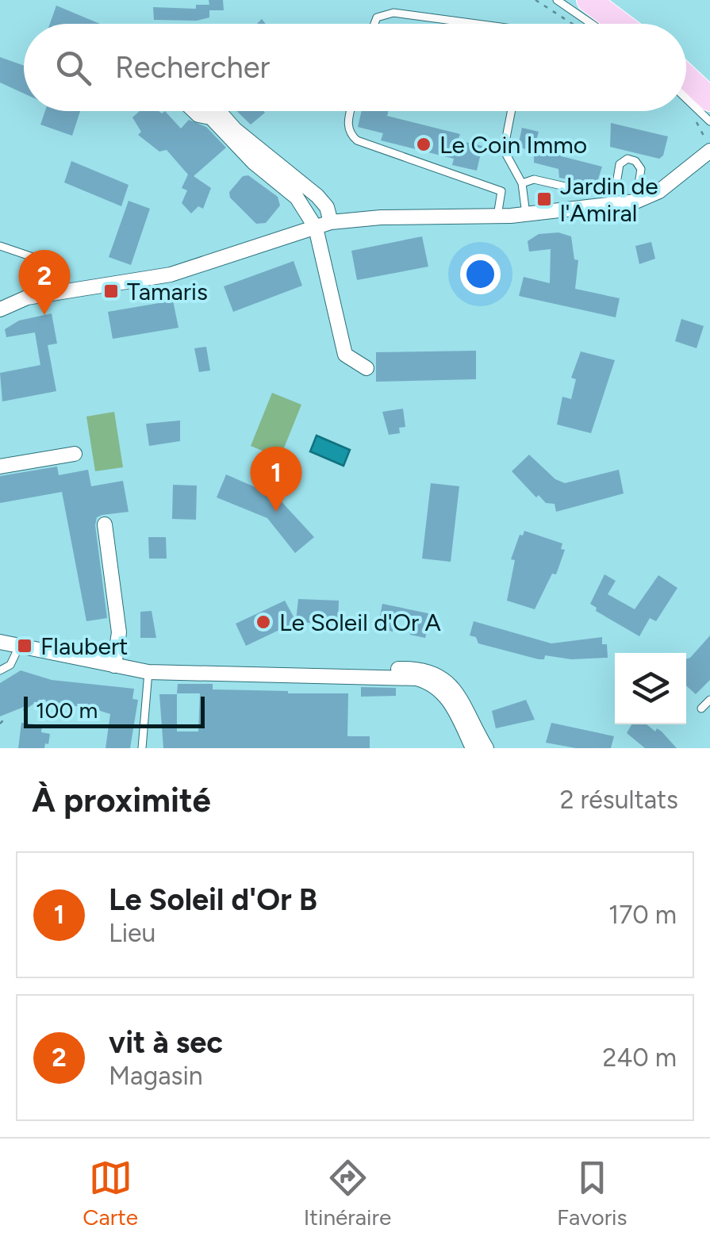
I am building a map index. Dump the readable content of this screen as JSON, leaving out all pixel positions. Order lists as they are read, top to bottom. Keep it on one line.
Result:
{"places":{"other":["Le Coin Immo","Le Soleil d'Or A"],"transit":["Jardin de l'Amiral","Tamaris","Flaubert"]},"scale_bar":"100 m","page":{"search":"Rechercher","pins":["2","1"],"scale":"100 m","heading":["À proximité","2 résultats"],"list":[{"mark":"1","name":"Le Soleil d'Or B","note":"Lieu","value":"170 m"},{"mark":"2","name":"vit à sec","note":"Magasin","value":"240 m"}],"nav":["Carte","Itinéraire","Favoris"]}}
